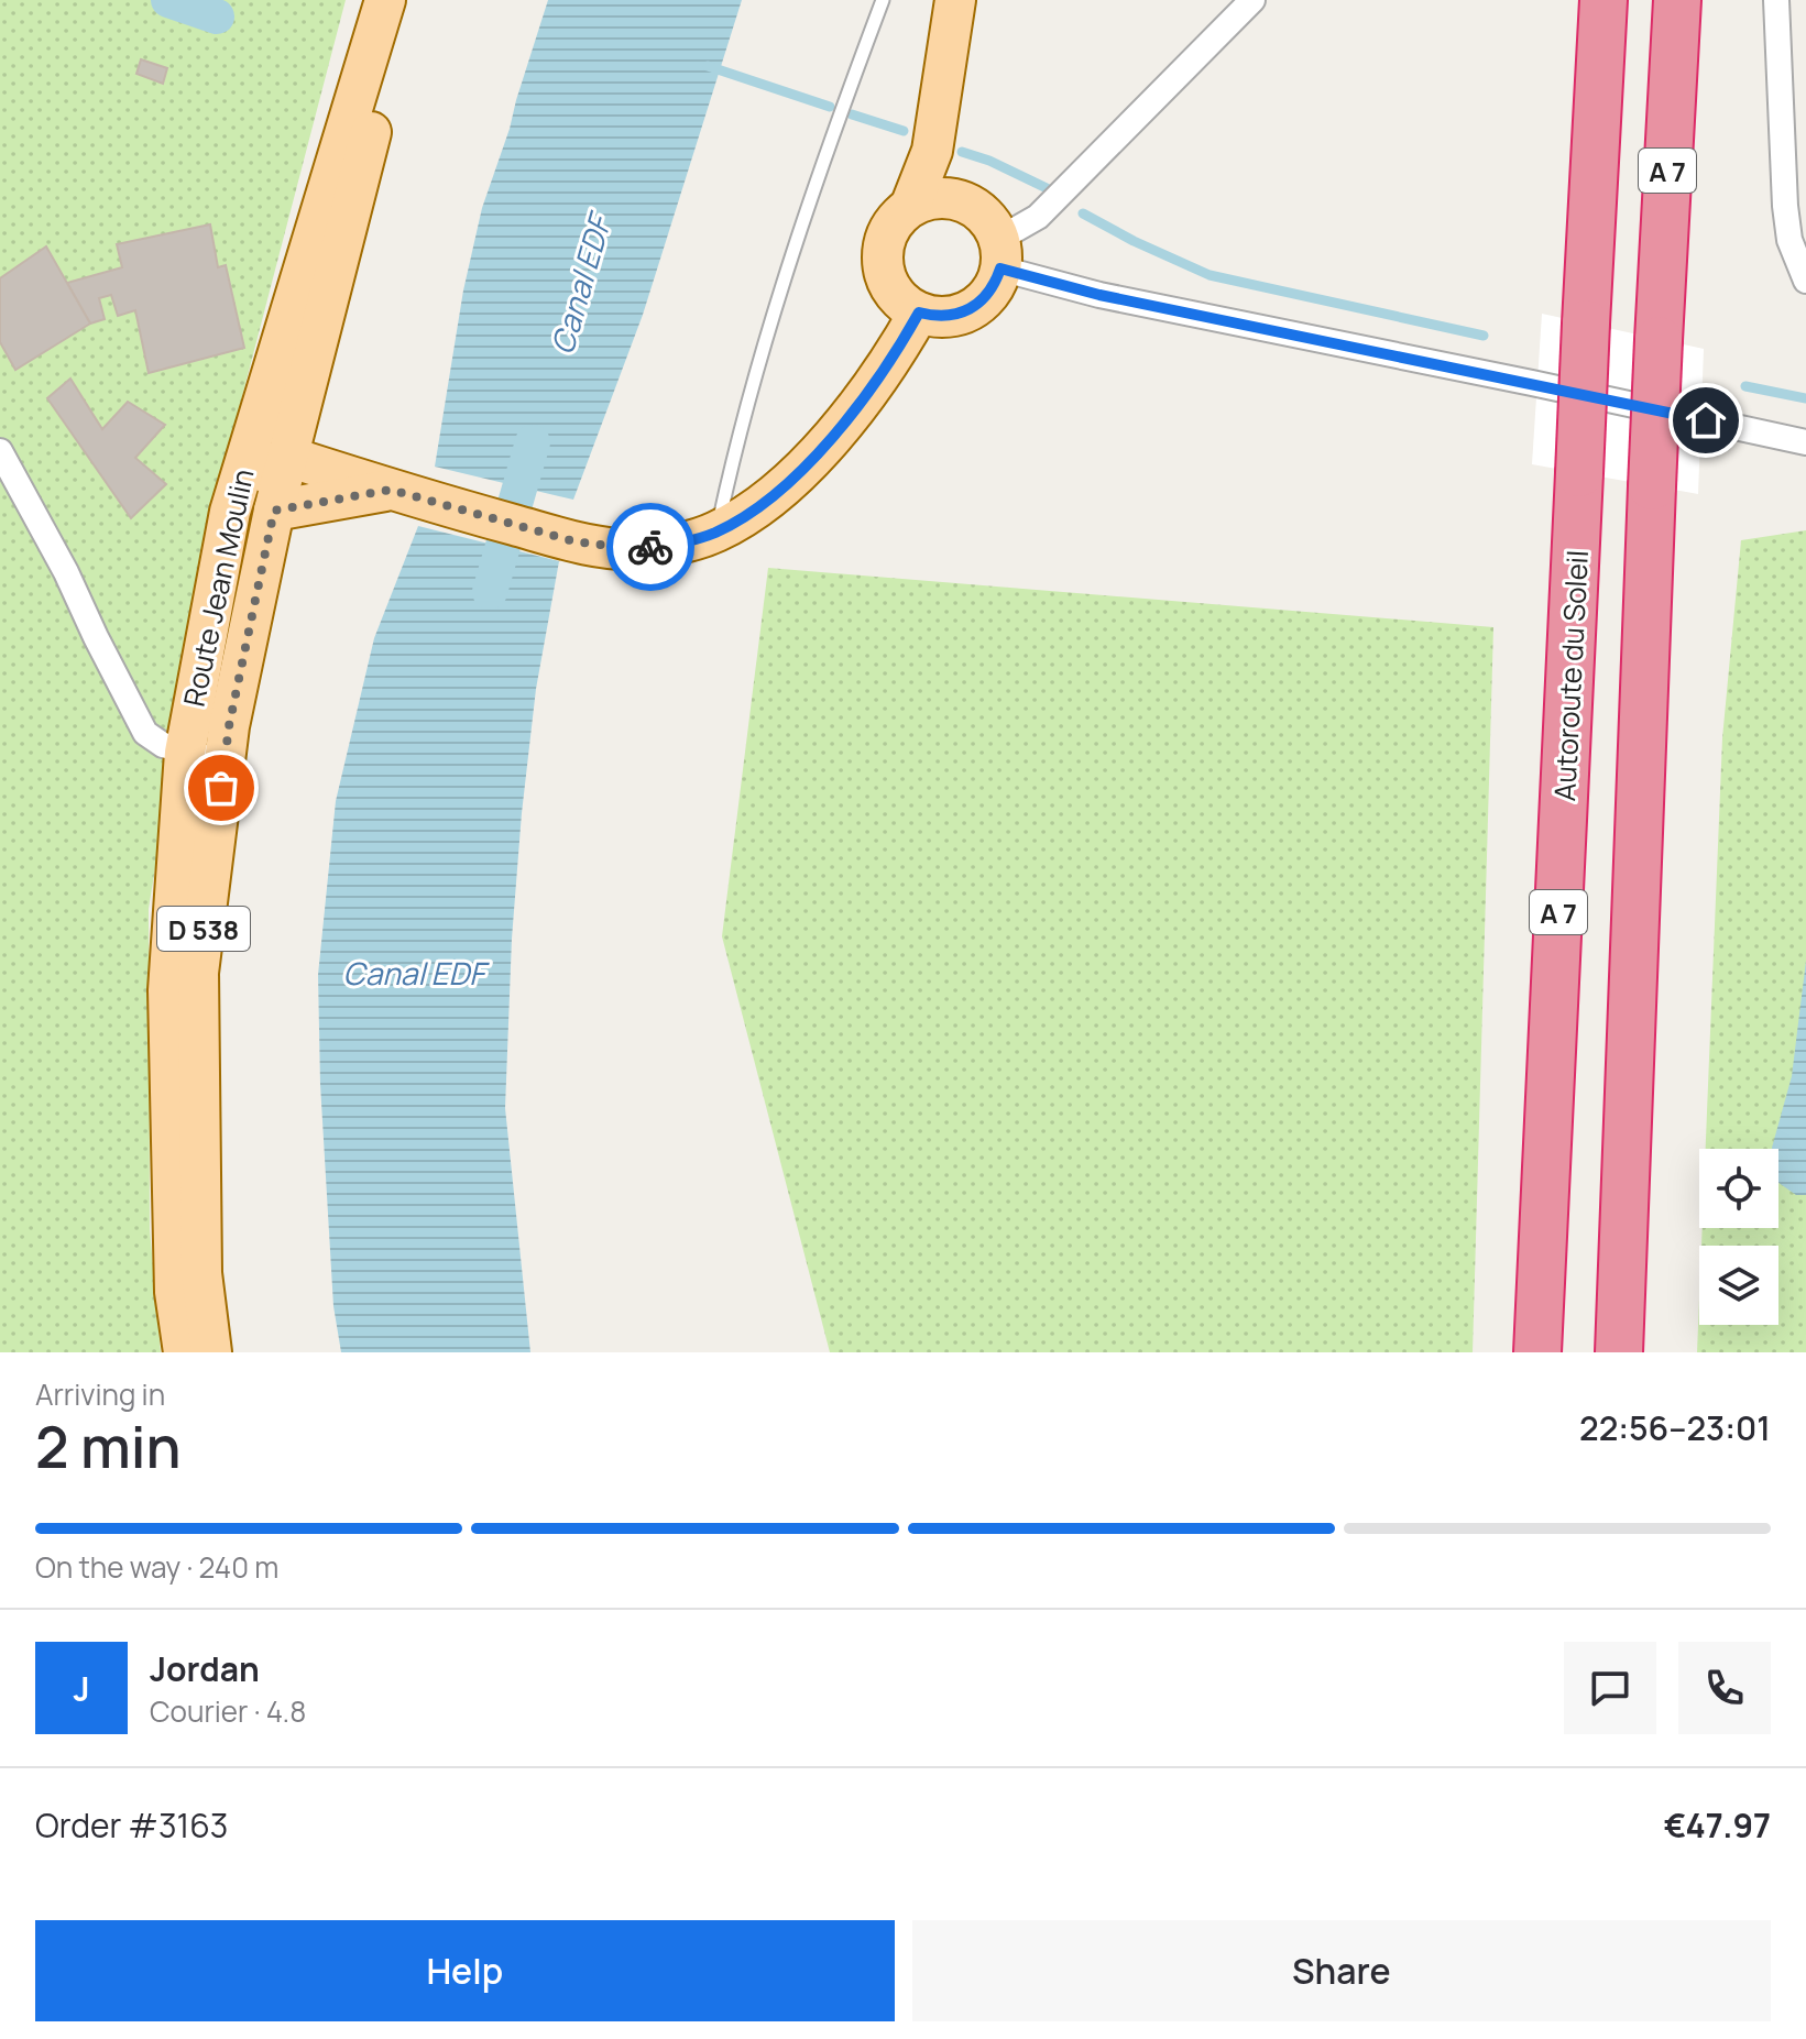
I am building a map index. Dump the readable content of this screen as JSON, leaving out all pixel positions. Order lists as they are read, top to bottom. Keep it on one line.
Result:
{"streets":{"highway":["A 7","Autoroute du Soleil"],"main road":["Route Jean Moulin","D 538"]},"crossings":[["Route Jean Moulin","D 538"]],"water":["Canal EDF"],"page":{"heading":["2 min","Arriving in","22:56–23:01"],"panel":["Jordan","Courier · 4.8","Order #3163","€47.97"],"bar":"On the way · 240 m","round":"J","buttons":["Help","Share"]}}
